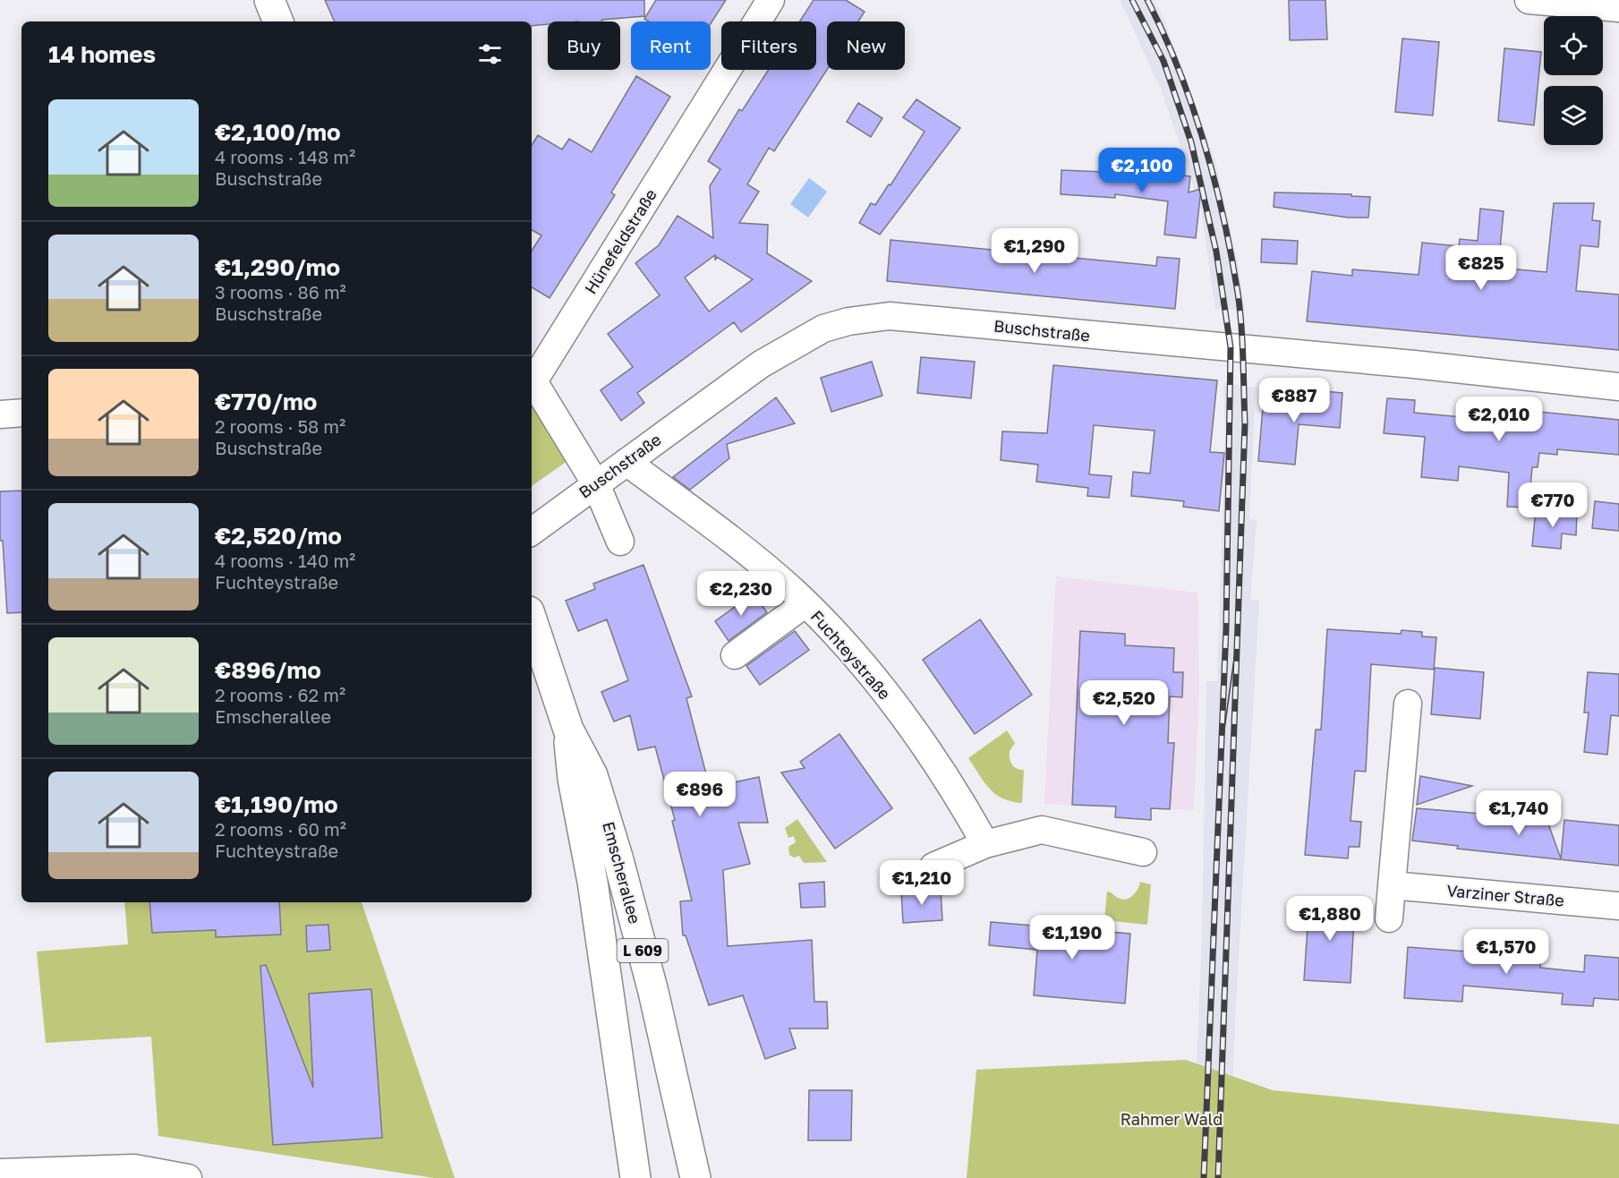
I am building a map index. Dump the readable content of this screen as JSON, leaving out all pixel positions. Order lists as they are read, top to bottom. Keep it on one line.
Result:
{"streets":{"main road":["Emscherallee","L 609"],"street":["Hünefeldstraße","Buschstraße","Fuchteystraße","Varziner Straße"]},"crossings":[["Hünefeldstraße","Buschstraße"],["Buschstraße","Fuchteystraße"]],"parks":["Rahmer Wald"],"page":{"chip":["Buy","Rent","Filters","New"],"heading":"14 homes","list":[{"name":"€2,100/mo","note":"4 rooms · 148 m² · Buschstraße"},{"name":"€1,290/mo","note":"3 rooms · 86 m² · Buschstraße"},{"name":"€770/mo","note":"2 rooms · 58 m² · Buschstraße"},{"name":"€2,520/mo","note":"4 rooms · 140 m² · Fuchteystraße"},{"name":"€896/mo","note":"2 rooms · 62 m² · Emscherallee"},{"name":"€1,190/mo","note":"2 rooms · 60 m² · Fuchteystraße"}],"price":["€2,100","€1,290","€825","€887","€2,010","€770","€2,230","€2,520","€896","€1,740","€1,210","€1,880","€1,190","€1,570"]}}
